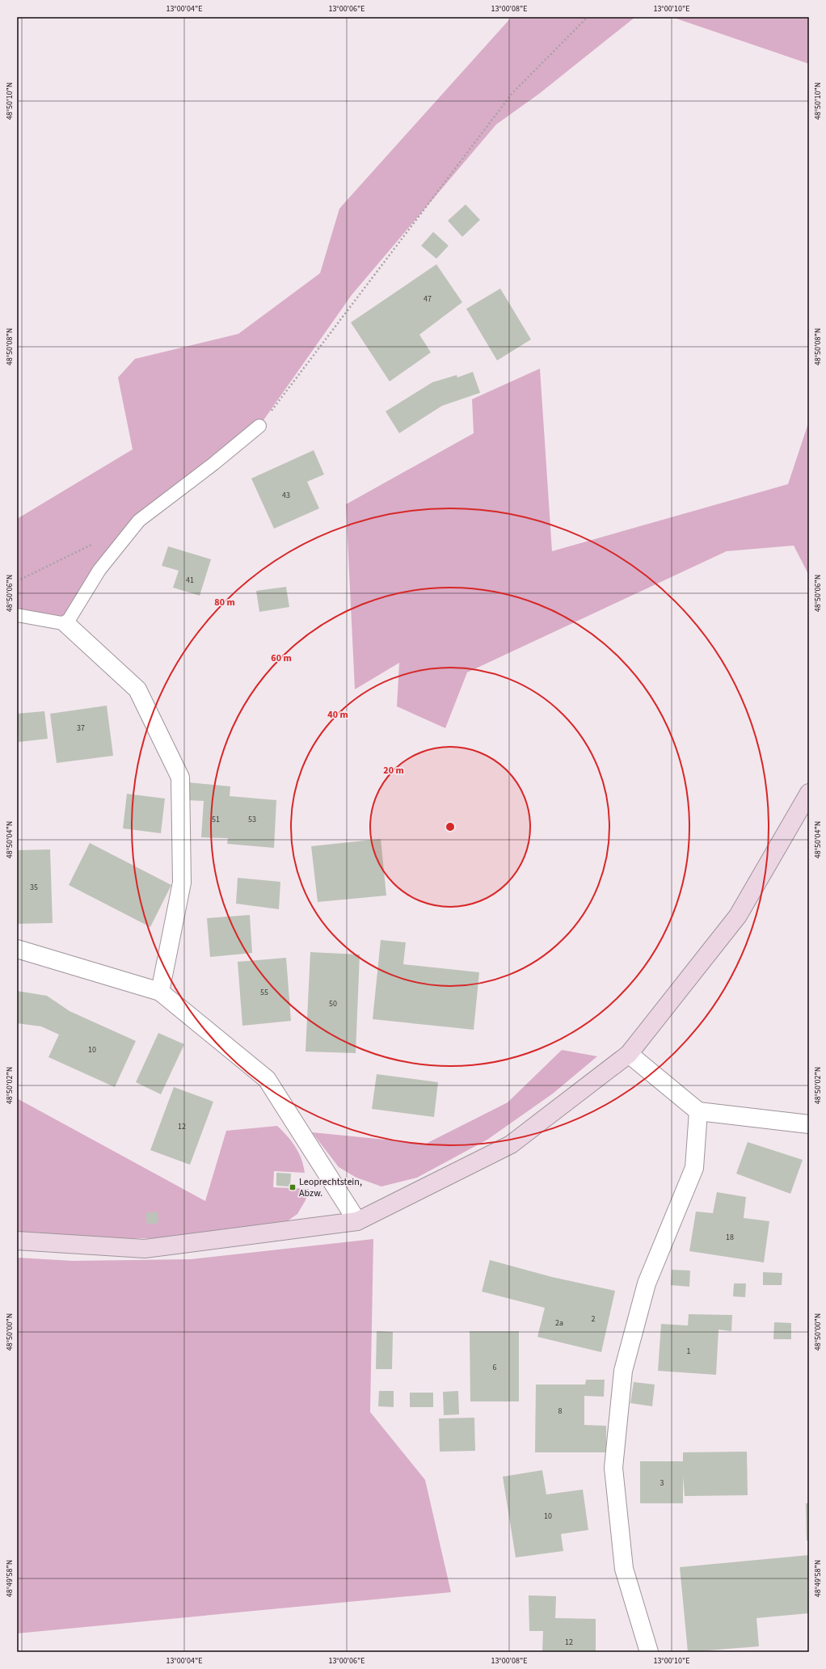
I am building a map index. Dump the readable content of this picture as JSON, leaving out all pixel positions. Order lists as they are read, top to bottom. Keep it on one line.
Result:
{"places":{"transit":["Leoprechtstein, Abzw."]},"house_numbers":["47","43","41","37","51","53","35","55","50","10","12","18","2","2a","1","6","8","3","10","12"],"coordinates":["13°00'04\"E","13°00'06\"E","13°00'08\"E","13°00'10\"E","48°50'10\"N","48°50'08\"N","48°50'06\"N","48°50'04\"N","48°50'02\"N","48°50'00\"N","48°49'58\"N"],"rings":["80 m","60 m","40 m","20 m"]}
